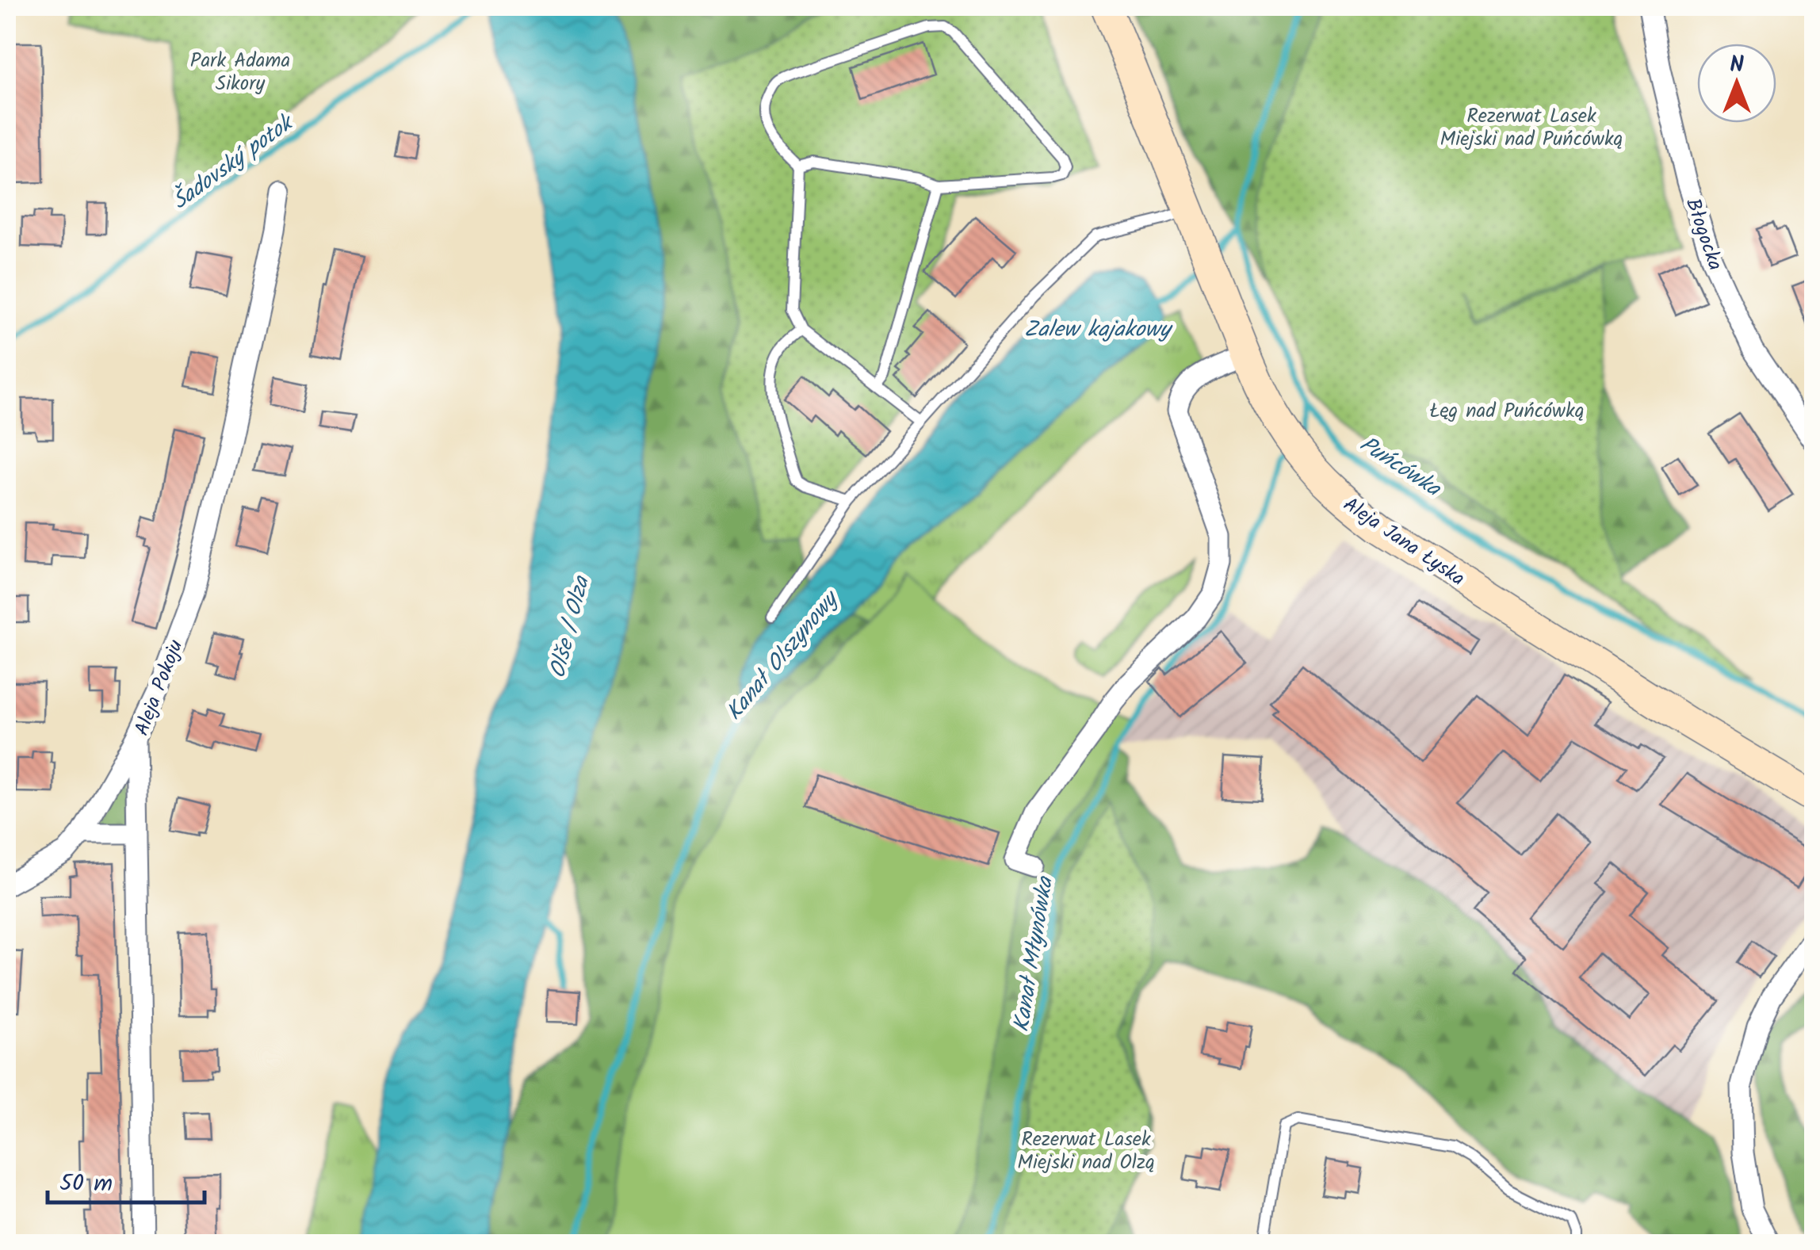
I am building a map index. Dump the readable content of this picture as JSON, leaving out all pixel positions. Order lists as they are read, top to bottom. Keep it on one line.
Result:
{"streets":{"street":["Błogocka","Aleja Jana Łyska","Aleja Pokoju"]},"water":["Šadovský potok","Zalew kajakowy","Puńcówka","Olše / Olza","Kanał Olszynowy","Kanał Młynówka"],"parks":["Park Adama Sikory","Rezerwat Lasek Miejski nad Puńcówką","Łęg nad Puńcówką","Rezerwat Lasek Miejski nad Olzą"],"scale_bar":"50 m","north":"top"}
